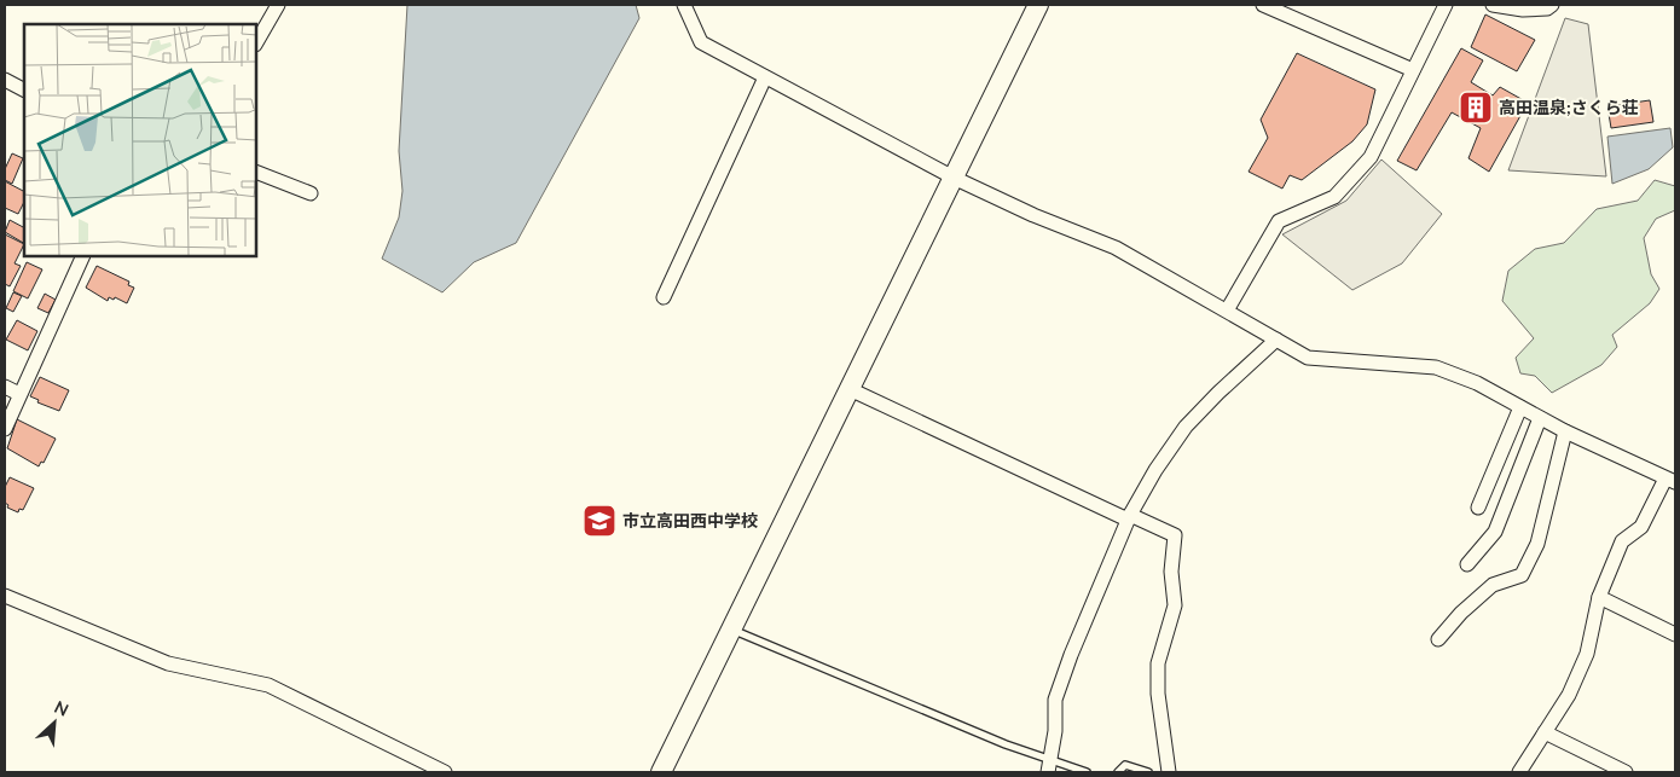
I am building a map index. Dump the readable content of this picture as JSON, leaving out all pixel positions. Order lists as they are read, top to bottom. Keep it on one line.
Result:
{"places":{"building":["高田温泉;さくら荘"],"school or university":["市立高田西中学校"]},"north":"top right"}
